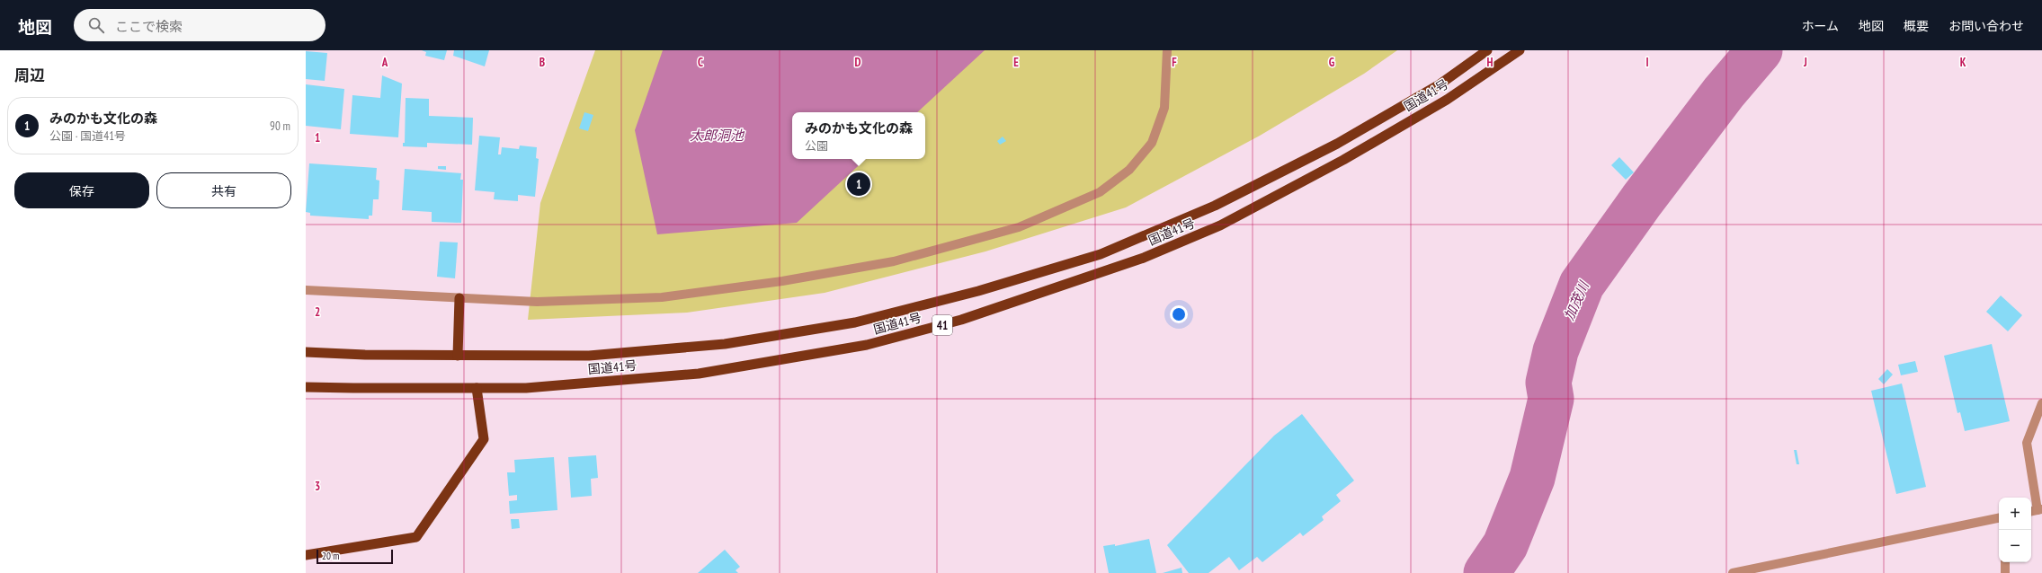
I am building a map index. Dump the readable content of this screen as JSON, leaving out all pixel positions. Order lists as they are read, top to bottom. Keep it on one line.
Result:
{"streets":{"highway":["国道41号","41"]},"water":["太郎洞池","加茂川"],"scale_bar":"20 m","page":{"header":"地図","search":"ここで検索","nav":["ホーム","地図","概要","お問い合わせ"],"heading":"周辺","list":[{"mark":"1","name":"みのかも文化の森","note":"公園 · 国道41号","value":"90 m"}],"popup":["みのかも文化の森","公園"],"buttons":["保存","共有"],"pins":"1","map_buttons":["+","−"],"scale":"20 m"},"grid":{"columns":["A","B","C","D","E","F","G","H","I","J","K"],"rows":["1","2","3"]}}
